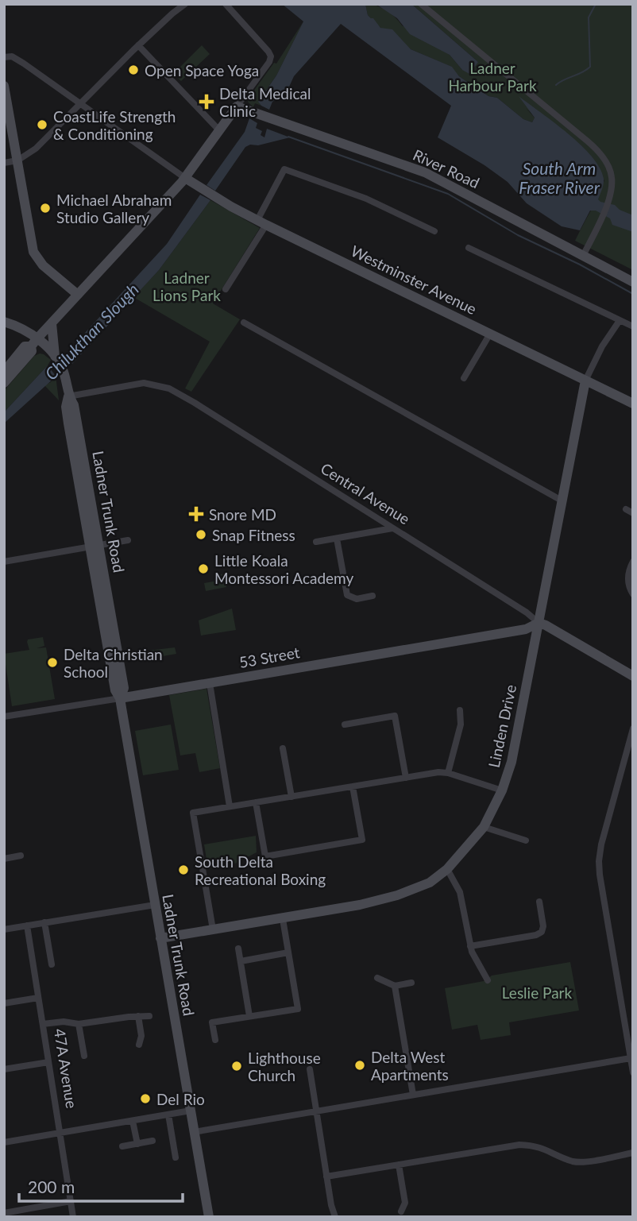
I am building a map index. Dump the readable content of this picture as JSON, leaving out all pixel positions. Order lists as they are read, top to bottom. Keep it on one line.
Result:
{"streets":{"street":["River Road","Westminster Avenue","Central Avenue","Ladner Trunk Road","53 Street","Linden Drive","47A Avenue"]},"crossings":[["Westminster Avenue","Linden Drive"],["Central Avenue","Ladner Trunk Road"],["Central Avenue","53 Street"],["Central Avenue","Linden Drive"],["Ladner Trunk Road","53 Street"],["Ladner Trunk Road","Linden Drive"],["53 Street","Linden Drive"]],"water":["South Arm Fraser River","Chilukthan Slough"],"parks":["Ladner Harbour Park","Ladner Lions Park","Leslie Park"],"places":{"other":["Open Space Yoga","CoastLife Strength & Conditioning","Michael Abraham Studio Gallery","Snap Fitness","Little Koala Montessori Academy","Delta Christian School","South Delta Recreational Boxing","Delta West Apartments","Lighthouse Church","Del Rio"],"health":["Delta Medical Clinic","Snore MD"]},"scale_bar":"200 m"}
